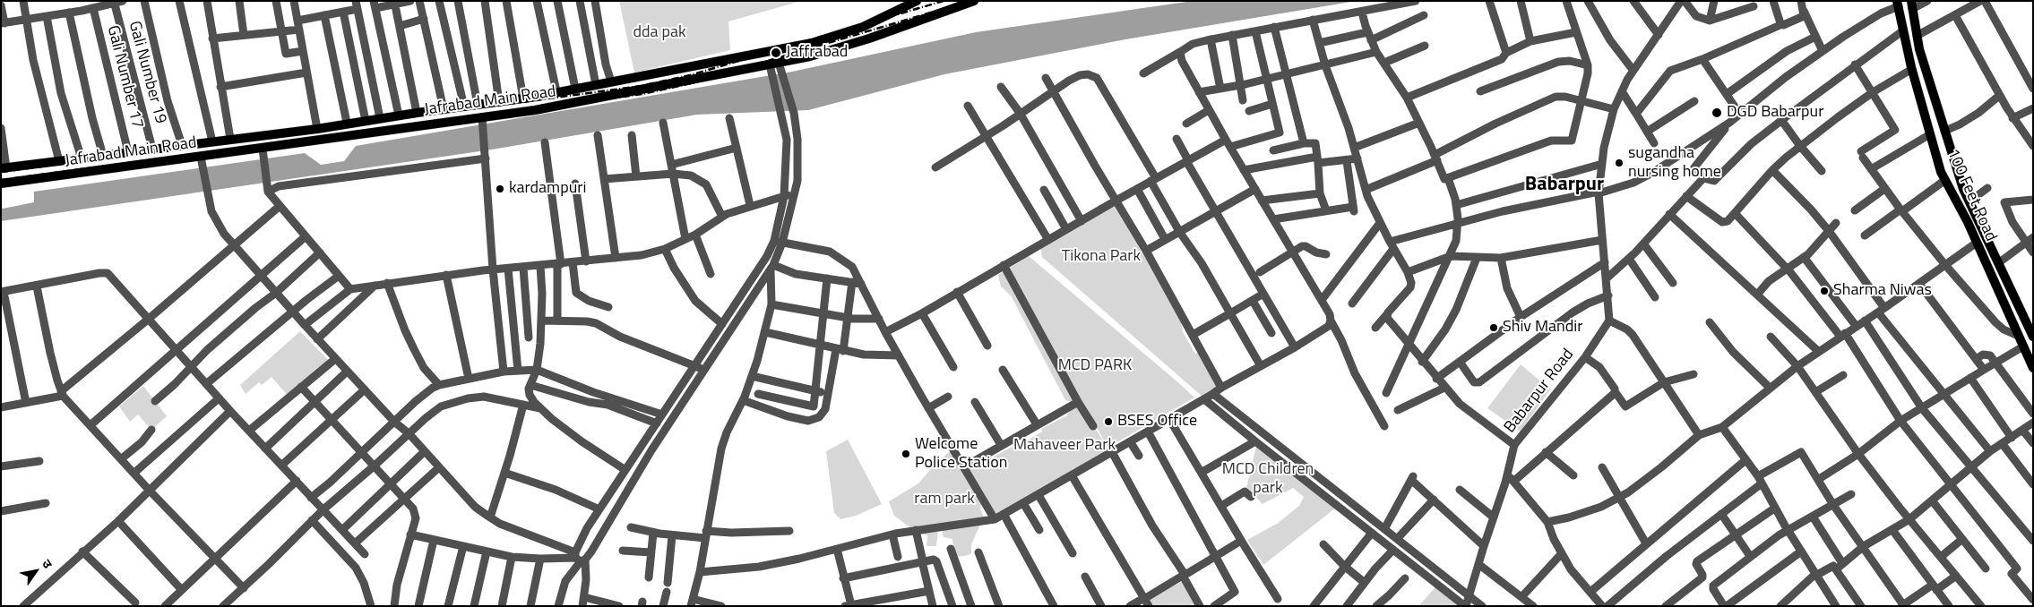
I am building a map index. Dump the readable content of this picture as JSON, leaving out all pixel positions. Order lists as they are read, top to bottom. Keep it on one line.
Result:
{"streets":{"main road":["Jafrabad Main Road","100 Feet Road"],"street":["Gali Number 19","Gali Number 17","Babarpur Road"]},"crossings":[["Gali Number 19","Jafrabad Main Road"],["Gali Number 17","Jafrabad Main Road"]],"districts":["Babarpur"],"parks":["dda pak","Tikona Park","MCD PARK","Mahaveer Park","MCD Children park","ram park"],"places":["Jaffrabad","DGD Babarpur","sugandha nursing home","kardampuri","Sharma Niwas","Shiv Mandir","BSES Office","Welcome Police Station"],"north":"top right"}
